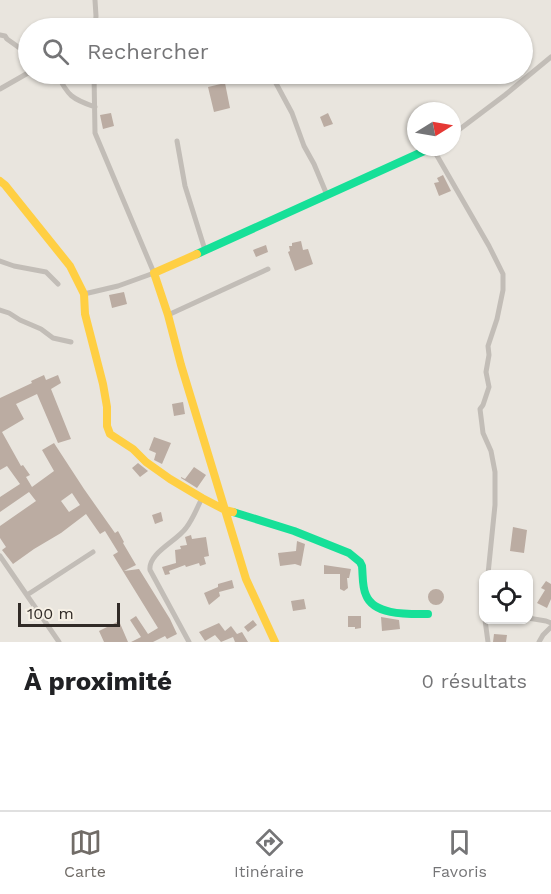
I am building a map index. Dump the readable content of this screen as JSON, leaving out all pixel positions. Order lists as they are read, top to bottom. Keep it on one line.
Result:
{"scale_bar":"100 m","north":"right","page":{"search":"Rechercher","scale":"100 m","heading":["À proximité","0 résultats"],"nav":["Carte","Itinéraire","Favoris"]}}
